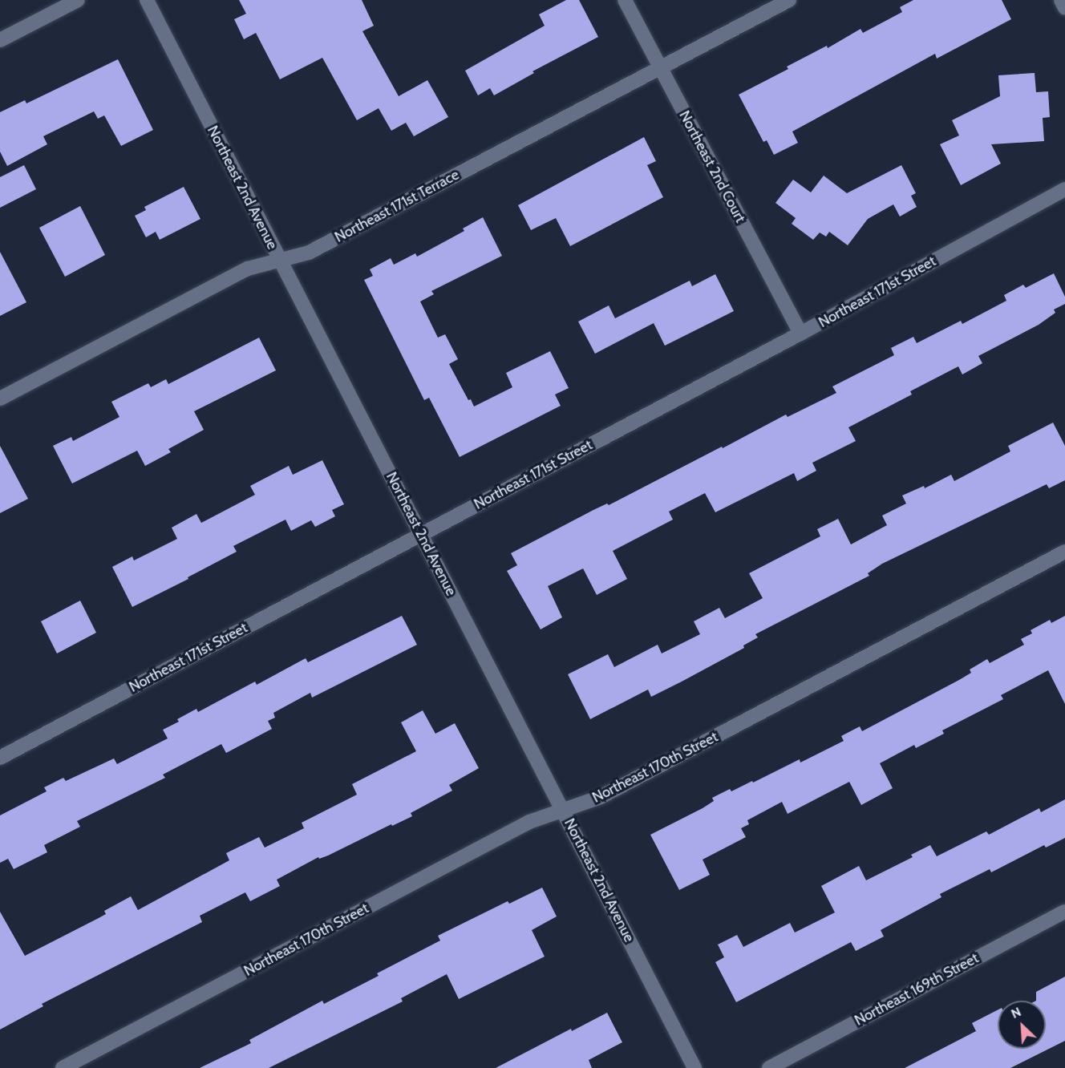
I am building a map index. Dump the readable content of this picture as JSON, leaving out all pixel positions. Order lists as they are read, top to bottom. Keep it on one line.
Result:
{"streets":{"street":["Northeast 2nd Court","Northeast 2nd Avenue","Northeast 171st Terrace","Northeast 171st Street","Northeast 170th Street","Northeast 169th Street"]},"crossings":[["Northeast 2nd Court","Northeast 171st Terrace"],["Northeast 2nd Court","Northeast 171st Street"],["Northeast 2nd Avenue","Northeast 171st Terrace"],["Northeast 2nd Avenue","Northeast 171st Street"],["Northeast 2nd Avenue","Northeast 170th Street"]],"north":"top left"}
